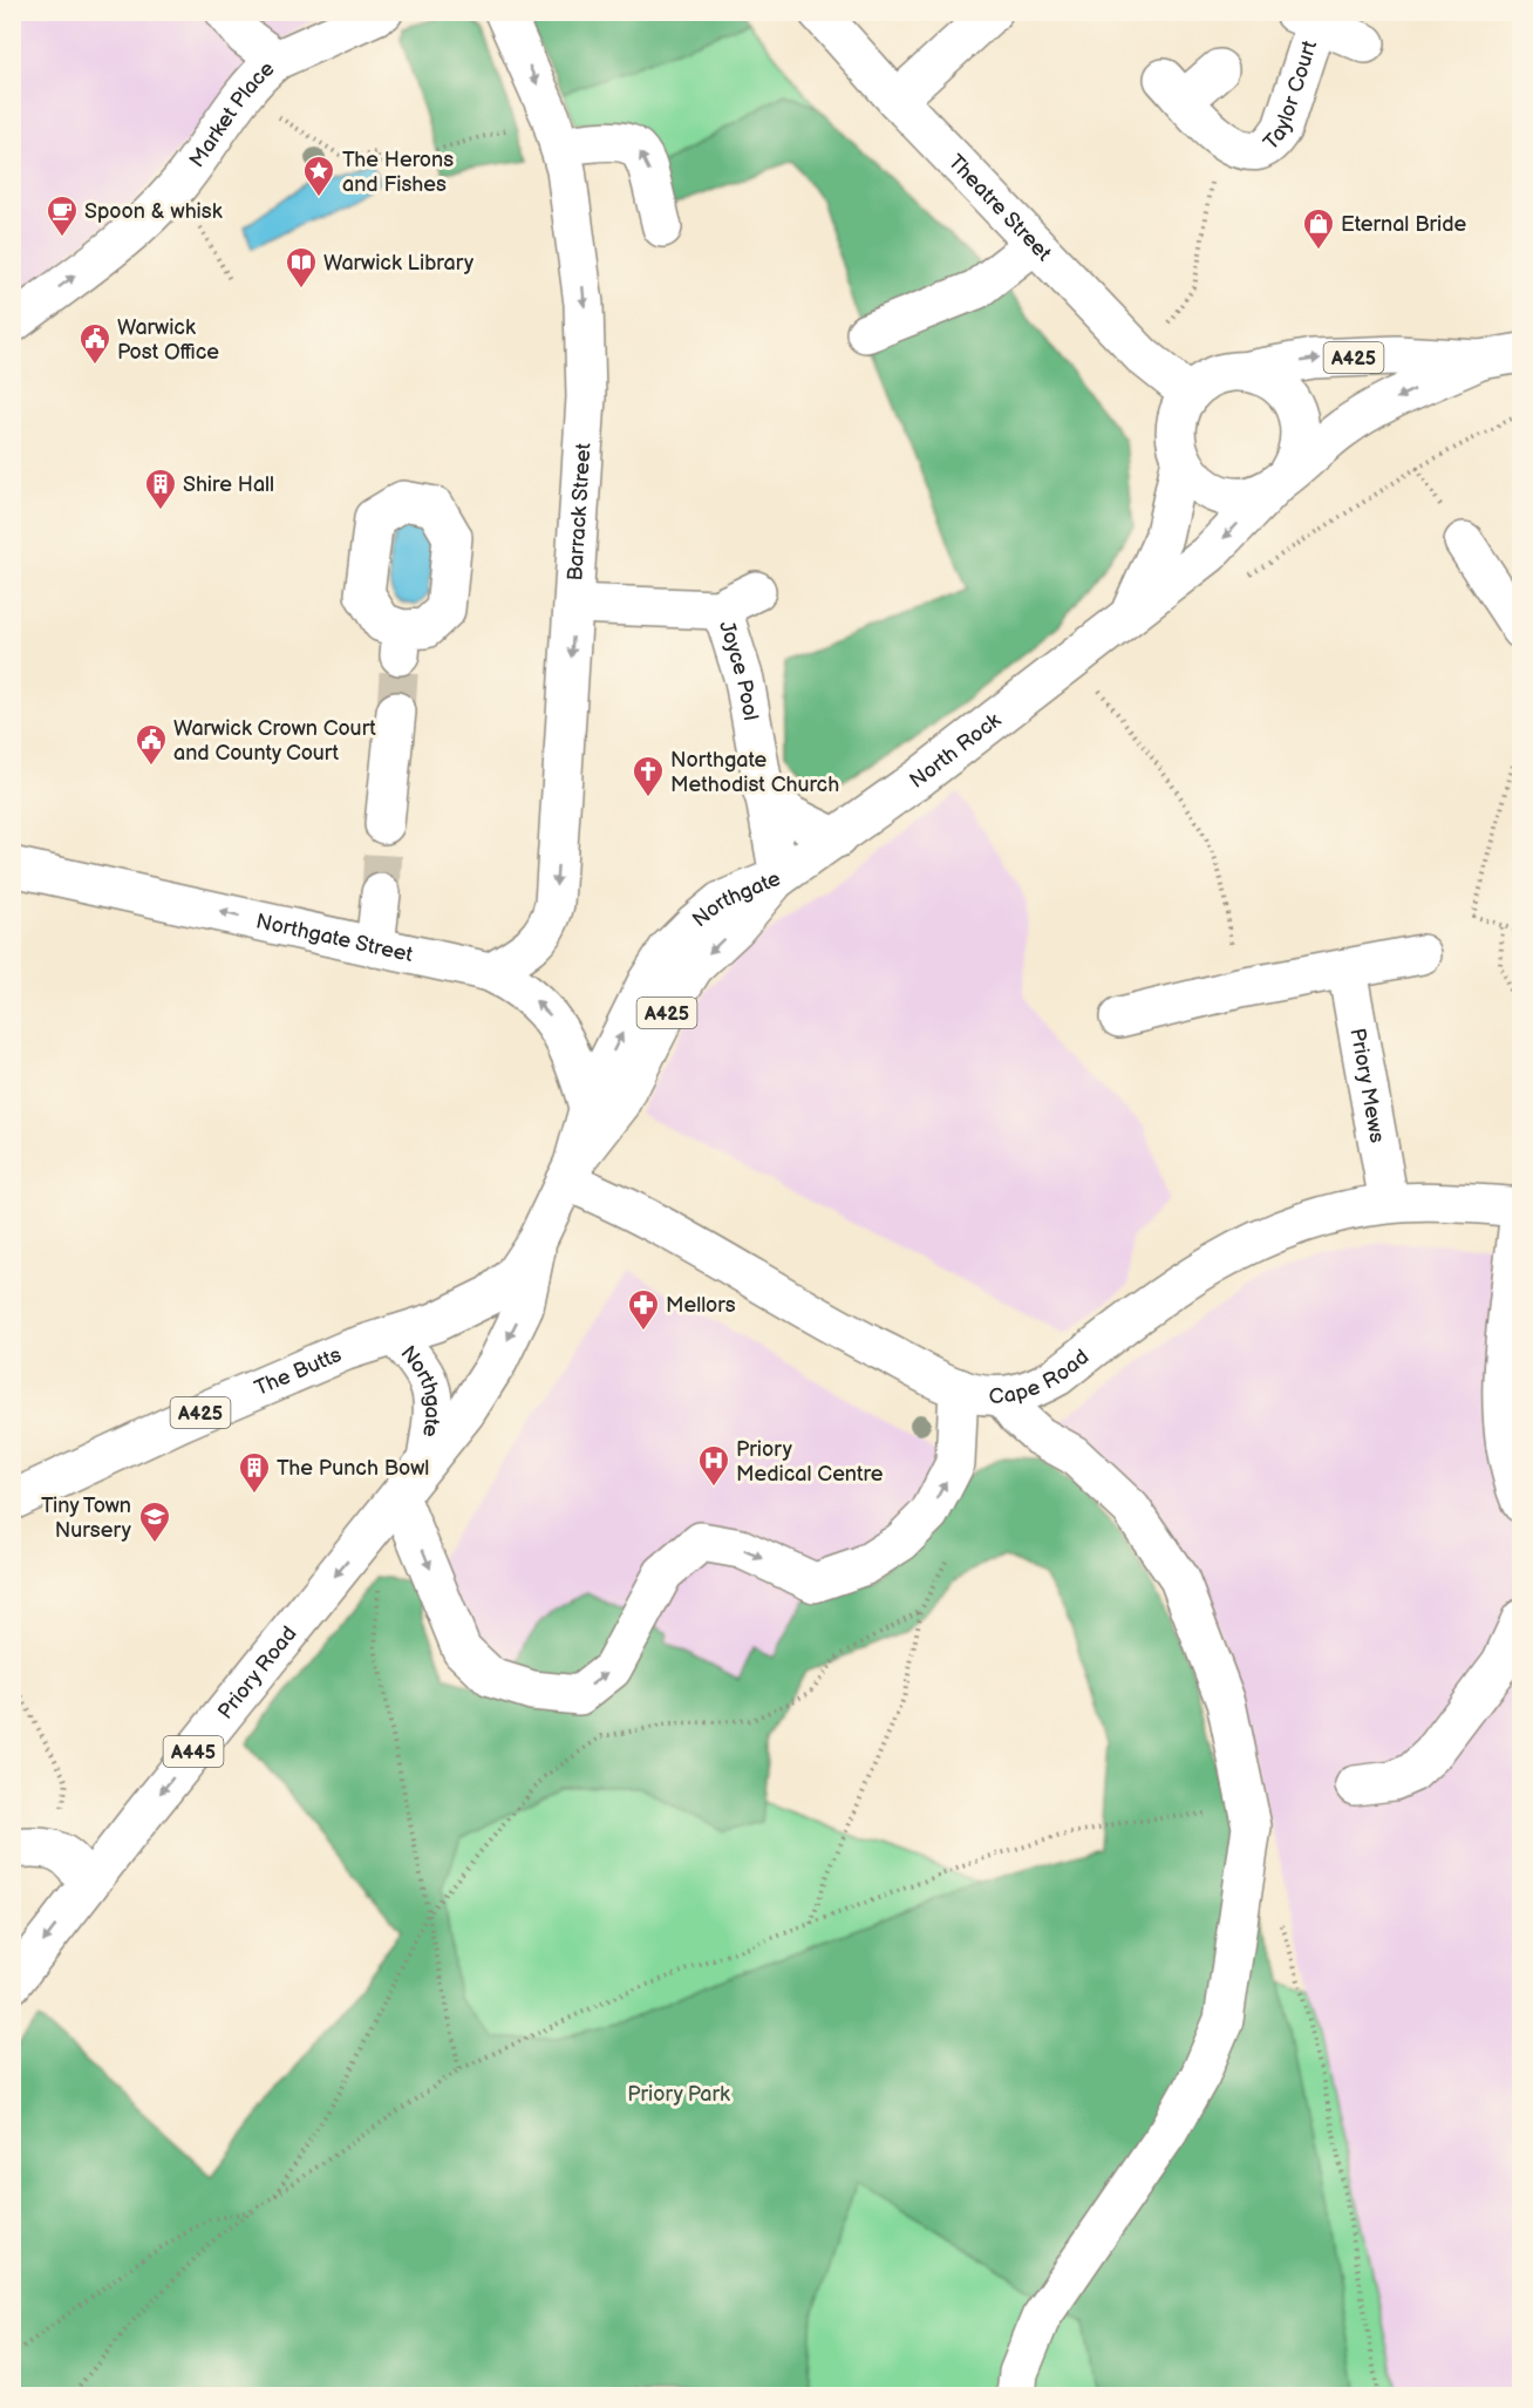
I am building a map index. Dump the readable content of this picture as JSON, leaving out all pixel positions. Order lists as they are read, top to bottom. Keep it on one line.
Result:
{"streets":{"street":["Taylor Court","Market Place","Theatre Street","A425","Barrack Street","Joyce Pool","North Rock","Northgate","Northgate Street","Priory Mews","Cape Road","The Butts","Priory Road","A445"]},"crossings":[["Theatre Street","A425"],["Theatre Street","North Rock"],["A425","North Rock"],["Barrack Street","Joyce Pool"],["Barrack Street","Northgate Street"],["Joyce Pool","North Rock"],["Joyce Pool","Northgate"],["North Rock","Northgate"],["Northgate","Northgate Street"],["Northgate","Cape Road"],["Northgate","The Butts"],["Northgate","Priory Road"],["Priory Mews","Cape Road"]],"one_way":["Market Place","Barrack Street","Northgate Street","Priory Road"],"parks":["Priory Park"],"places":{"place":["The Herons and Fishes"],"cafe":["Spoon & whisk"],"shop":["Eternal Bride"],"library":["Warwick Library"],"public building":["Warwick Post Office","Warwick Crown Court and County Court"],"building":["Shire Hall","The Punch Bowl"],"church":["Northgate Methodist Church"],"pharmacy":["Mellors"],"hospital":["Priory Medical Centre"],"school or university":["Tiny Town Nursery"]}}
